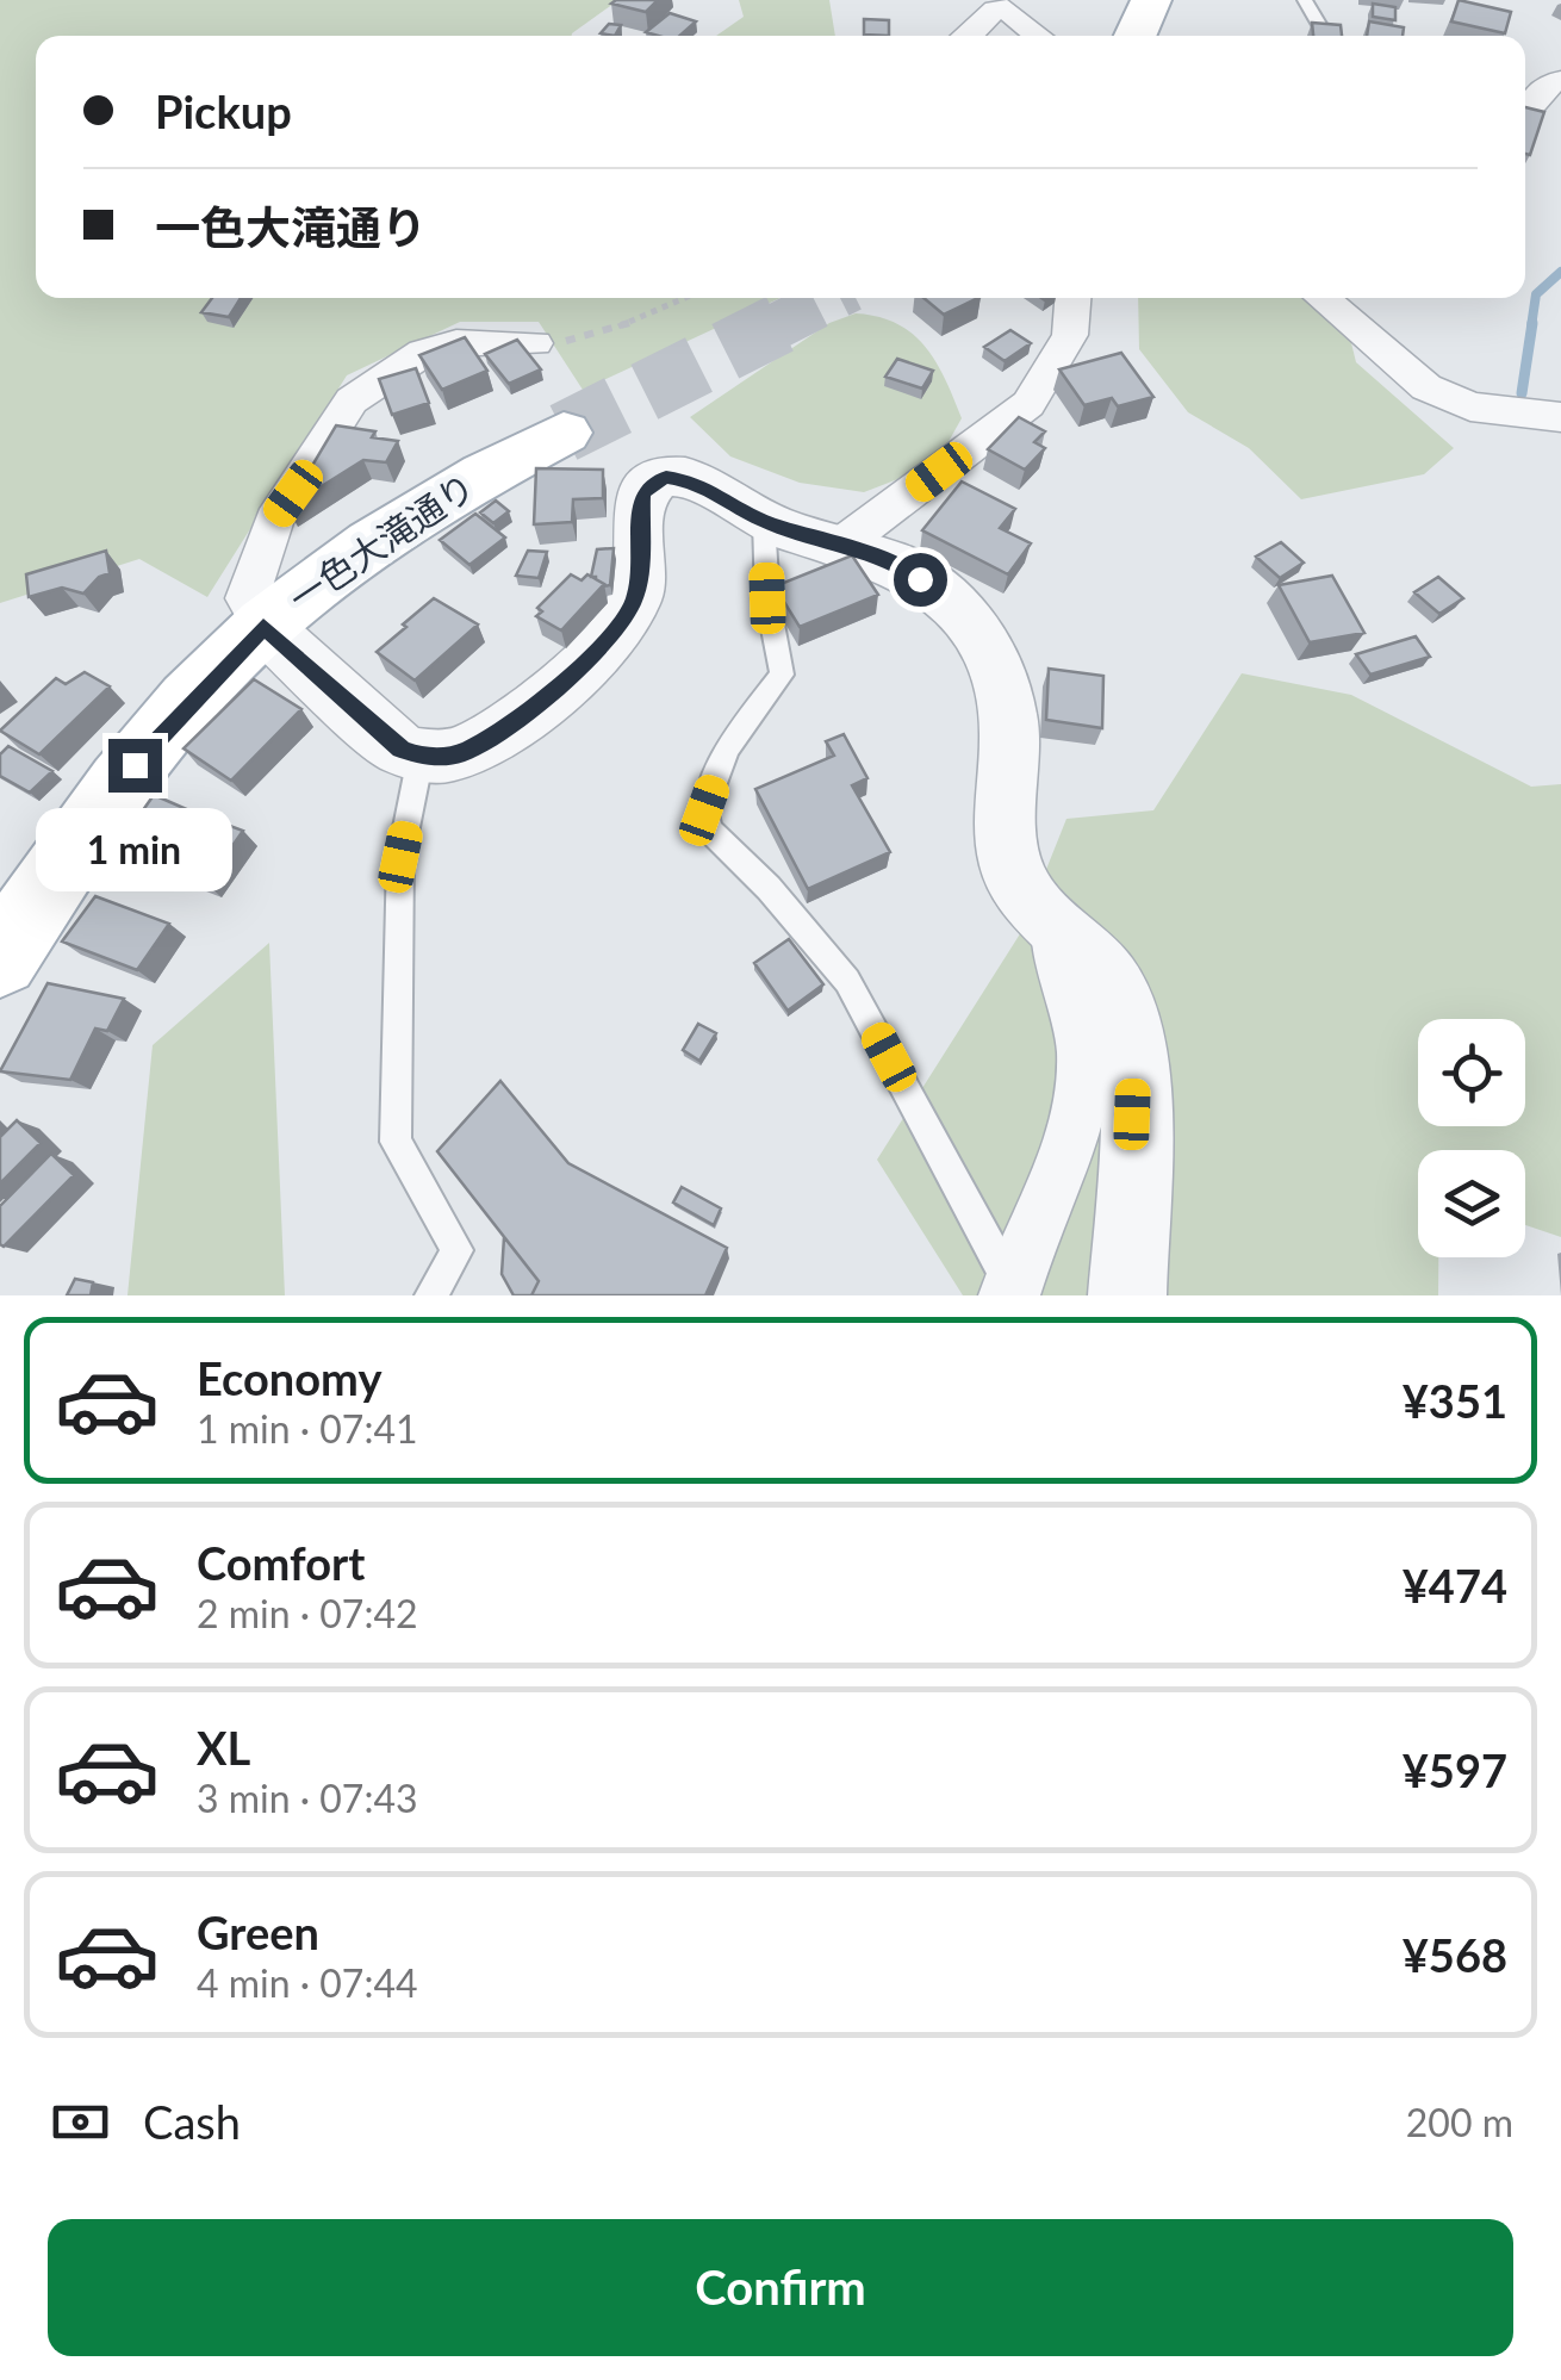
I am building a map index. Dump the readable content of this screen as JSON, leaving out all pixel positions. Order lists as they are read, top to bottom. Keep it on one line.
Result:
{"streets":{"main road":["一色大滝通り"]},"page":{"banner":["Pickup","一色大滝通り"],"bubble":"1 min","list":[{"name":"Economy","note":"1 min · 07:41","value":"¥351"},{"name":"Comfort","note":"2 min · 07:42","value":"¥474"},{"name":"XL","note":"3 min · 07:43","value":"¥597"},{"name":"Green","note":"4 min · 07:44","value":"¥568"}],"pay":["Cash","200 m"],"buttons":"Confirm"}}
